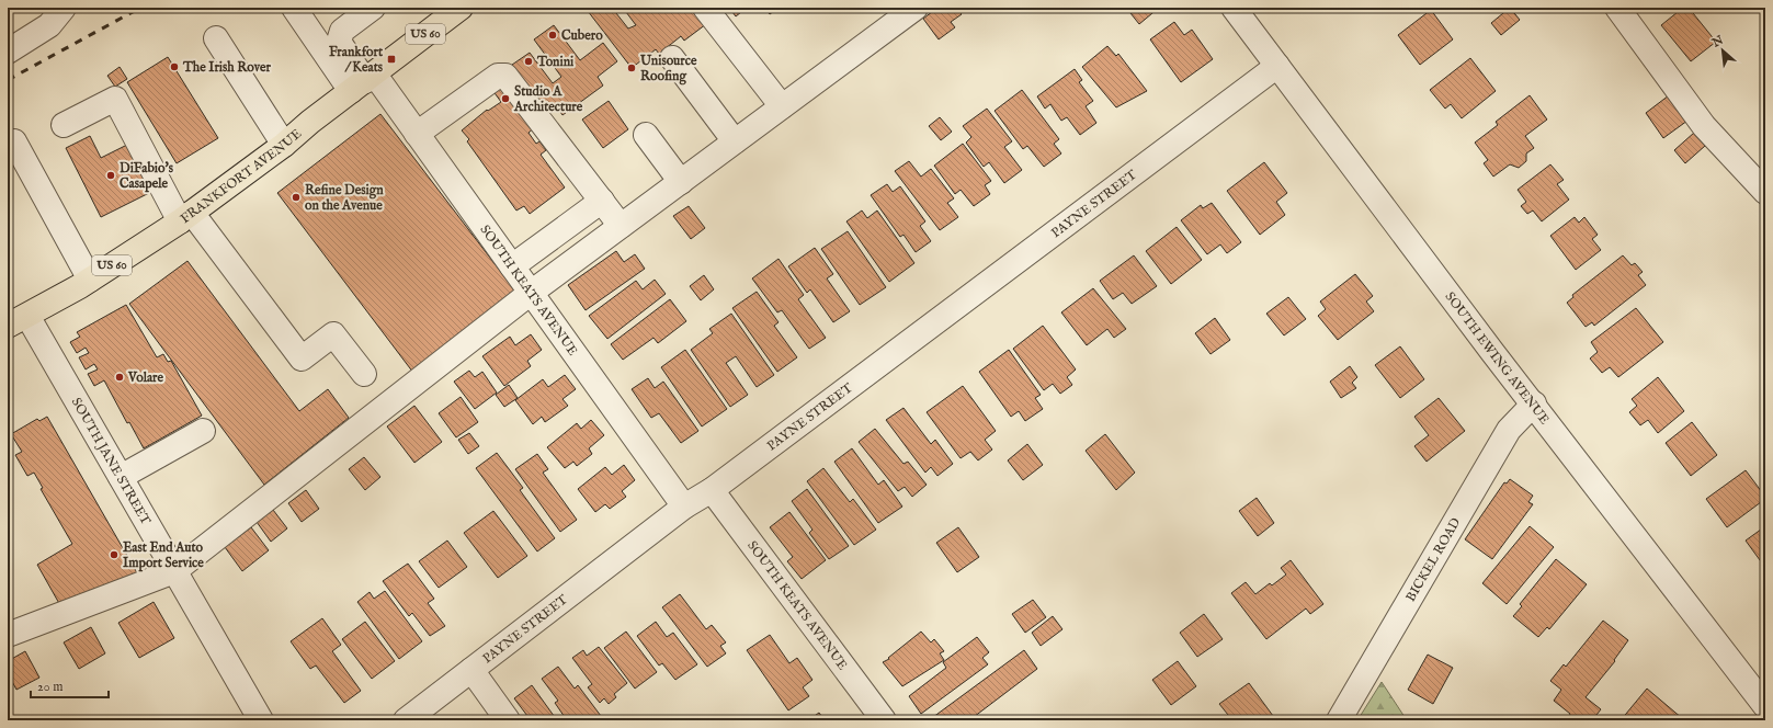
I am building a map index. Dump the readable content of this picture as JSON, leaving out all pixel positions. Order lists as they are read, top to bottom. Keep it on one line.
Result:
{"streets":{"main road":["US 60","FRANKFORT AVENUE"],"street":["PAYNE STREET","SOUTH KEATS AVENUE","SOUTH EWING AVENUE","SOUTH JANE STREET","BICKEL ROAD"]},"crossings":[["FRANKFORT AVENUE","SOUTH KEATS AVENUE"],["FRANKFORT AVENUE","SOUTH JANE STREET"],["PAYNE STREET","SOUTH KEATS AVENUE"],["PAYNE STREET","SOUTH EWING AVENUE"],["SOUTH EWING AVENUE","BICKEL ROAD"]],"places":{"other":["Cubero","Tonini","The Irish Rover","Unisource Roofing","Studio A Architecture","DiFabio's Casapele","Refine Design on the Avenue","Volare","East End Auto Import Service"],"transit":["Frankfort / Keats"]},"scale_bar":"20 m","north":"top left"}
